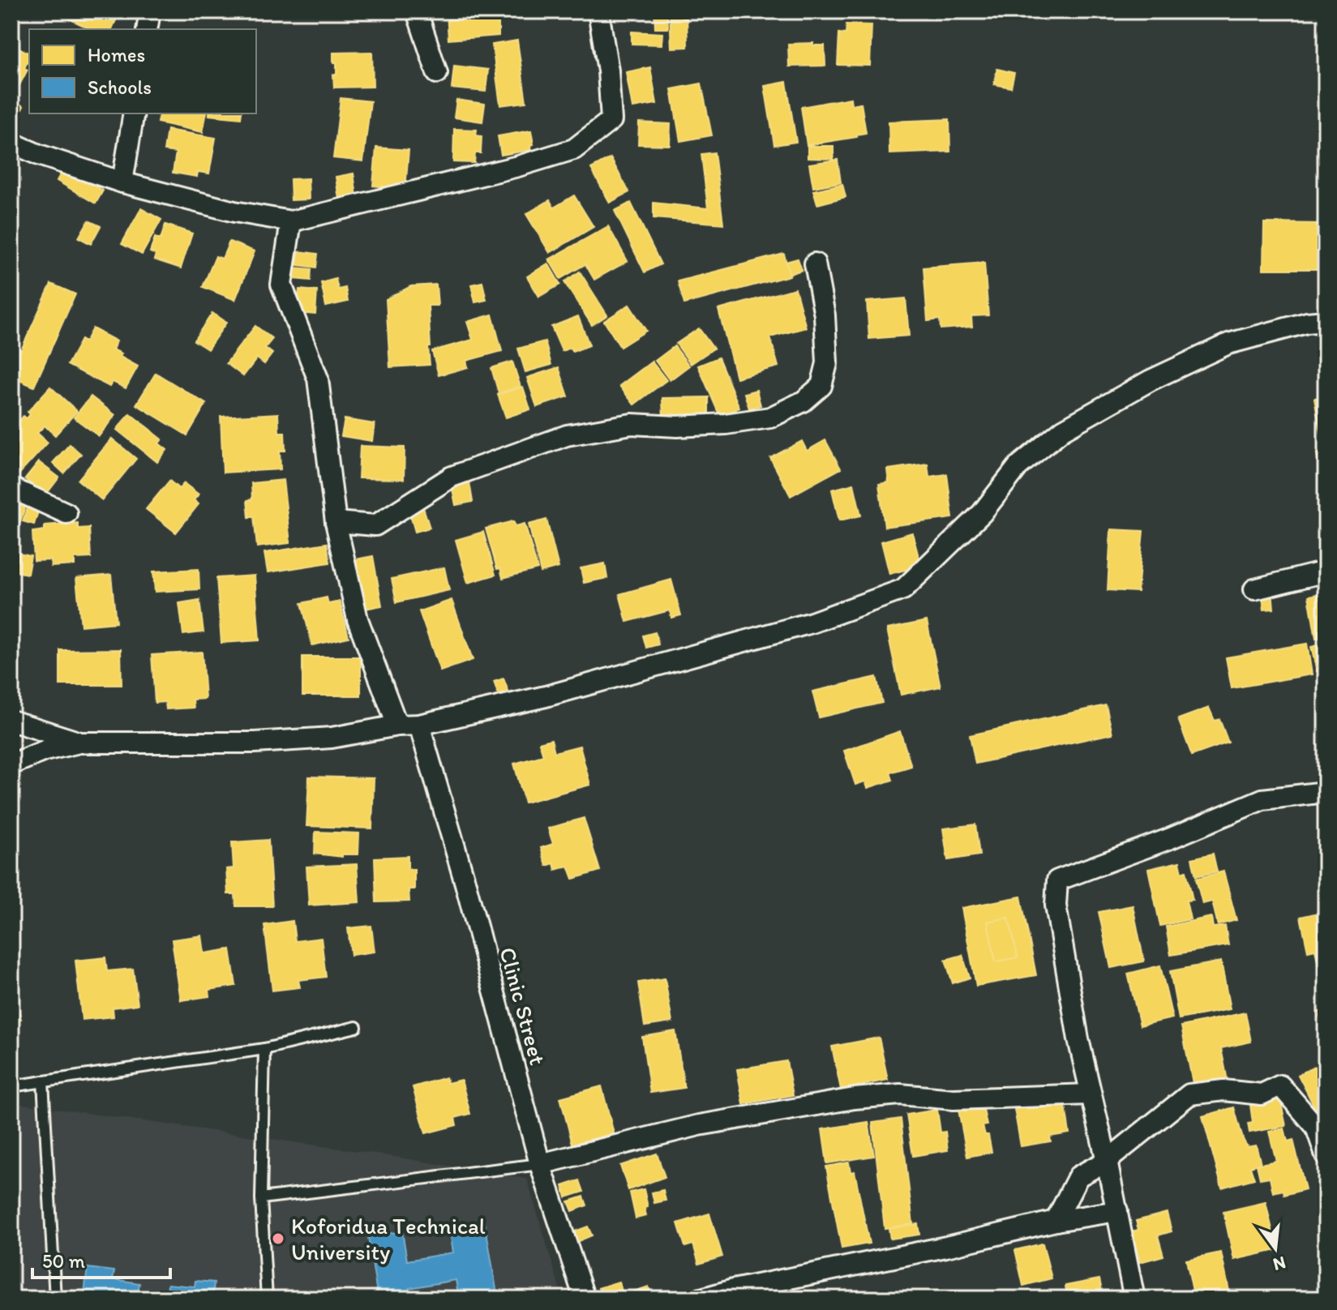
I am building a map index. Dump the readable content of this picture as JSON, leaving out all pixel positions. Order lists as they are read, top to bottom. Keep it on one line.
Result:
{"streets":{"street":["Clinic Street"]},"places":["Koforidua Technical University"],"legend":["Homes","Schools"],"scale_bar":"50 m","north":"bottom"}
